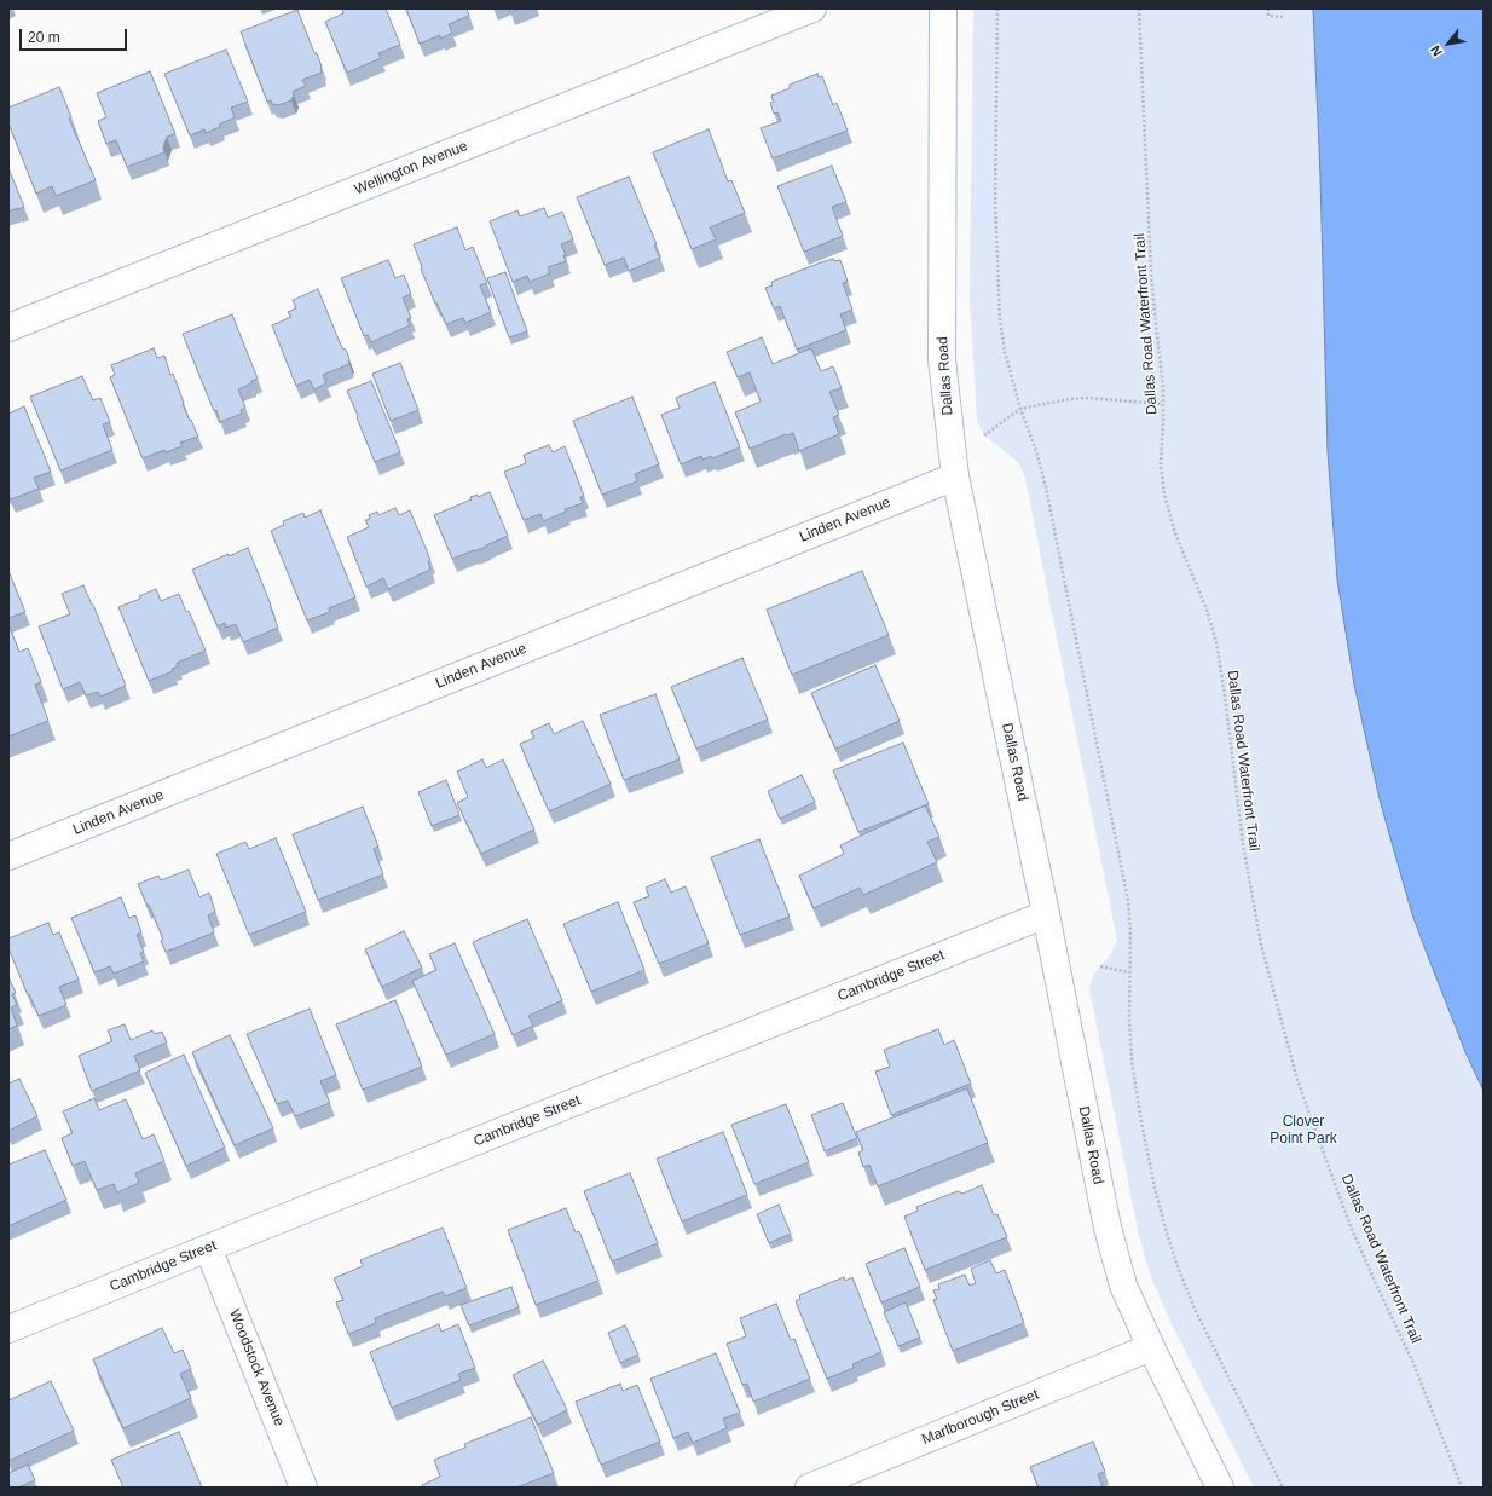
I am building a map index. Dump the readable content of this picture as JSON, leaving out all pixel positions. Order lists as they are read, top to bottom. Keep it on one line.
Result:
{"streets":{"street":["Wellington Avenue","Dallas Road","Linden Avenue","Cambridge Street","Woodstock Avenue","Marlborough Street"],"path":["Dallas Road Waterfront Trail"]},"crossings":[["Dallas Road","Linden Avenue"],["Dallas Road","Cambridge Street"],["Dallas Road","Marlborough Street"],["Cambridge Street","Woodstock Avenue"]],"parks":["Clover Point Park"],"scale_bar":"20 m","north":"bottom left"}
